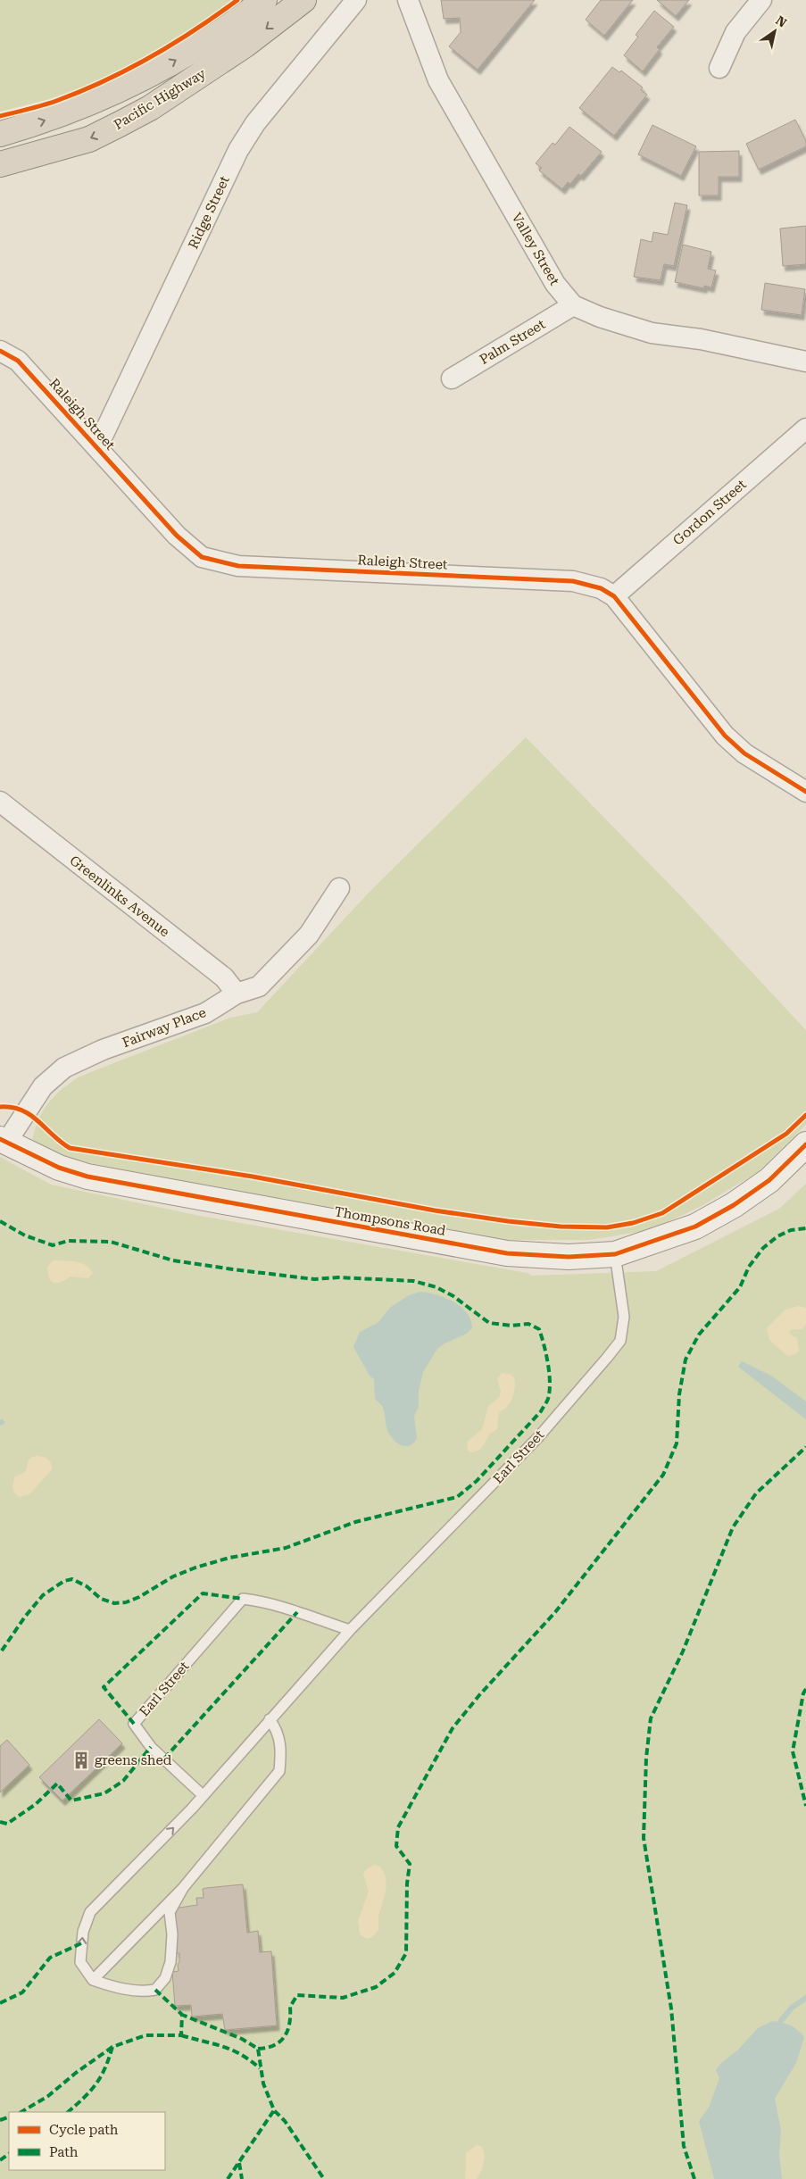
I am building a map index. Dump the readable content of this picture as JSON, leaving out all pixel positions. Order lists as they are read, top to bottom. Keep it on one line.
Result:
{"streets":{"highway":["Pacific Highway"],"street":["Ridge Street","Valley Street","Palm Street","Raleigh Street","Gordon Street","Greenlinks Avenue","Fairway Place","Thompsons Road"],"lane":["Earl Street"]},"crossings":[["Ridge Street","Raleigh Street"],["Valley Street","Palm Street"],["Raleigh Street","Gordon Street"],["Greenlinks Avenue","Fairway Place"],["Fairway Place","Thompsons Road"],["Thompsons Road","Earl Street"]],"places":{"building":["greens shed"]},"legend":["Cycle path","Path"],"north":"top right"}
